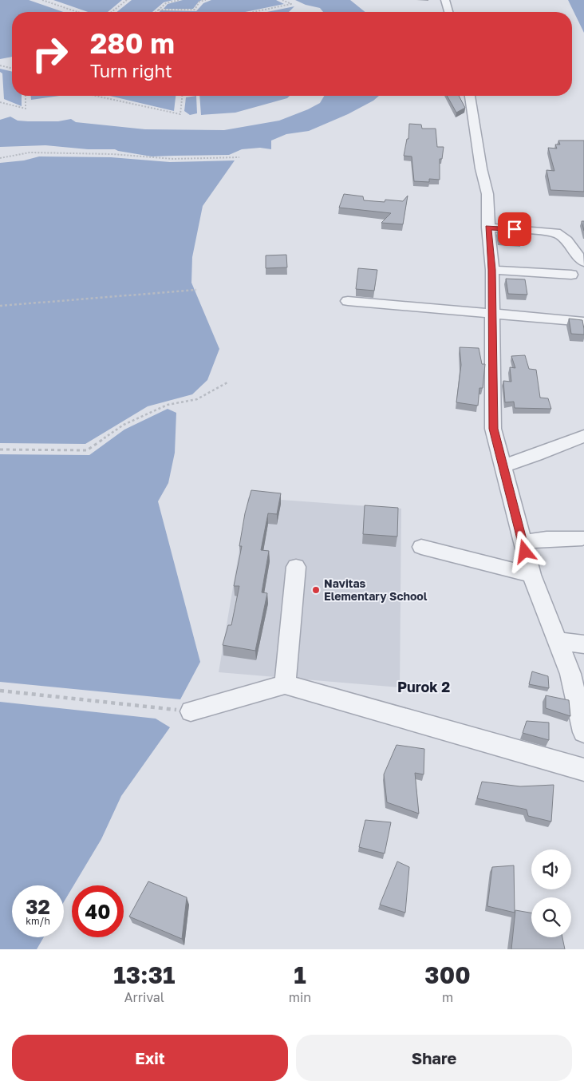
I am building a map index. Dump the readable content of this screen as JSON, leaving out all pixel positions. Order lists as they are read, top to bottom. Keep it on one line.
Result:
{"districts":["Purok 2"],"places":["Navitas Elementary School"],"page":{"turn":["280 m","Turn right"],"speed":"32 km/h","limit":"40","eta":["13:31","Arrival","1","min","300","m"],"buttons":["Exit","Share"]}}
